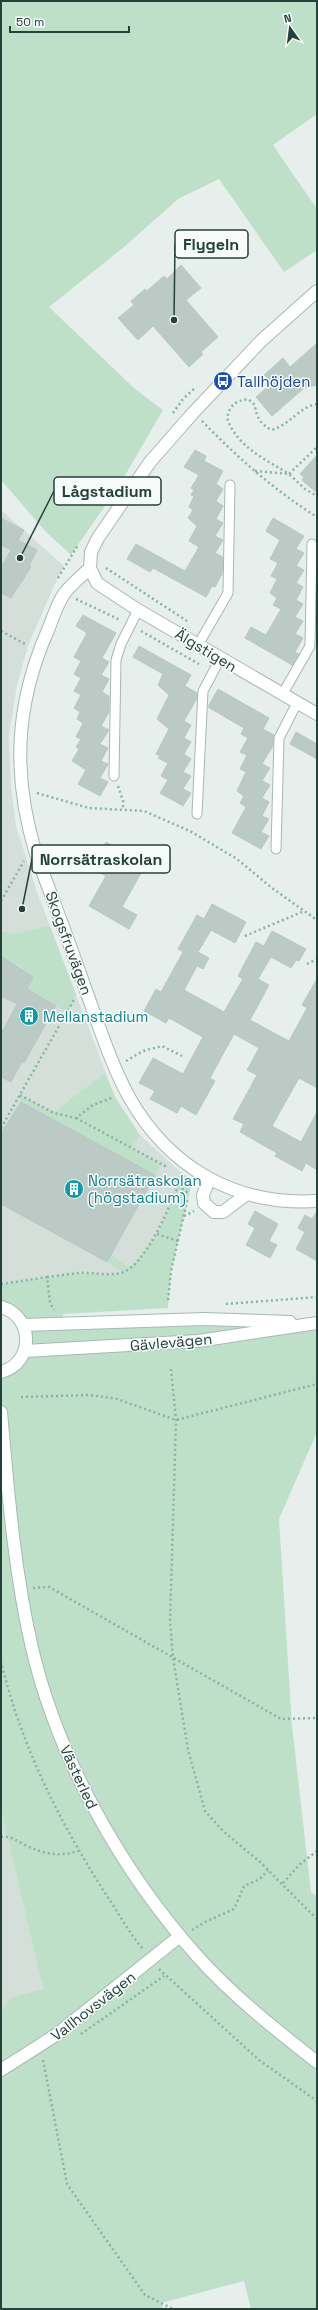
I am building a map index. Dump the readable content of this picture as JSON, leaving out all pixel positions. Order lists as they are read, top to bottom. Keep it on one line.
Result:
{"streets":{"street":["Älgstigen","Skogsfruvägen","Gävlevägen","Västerled","Vallhovsvägen"]},"crossings":[["Älgstigen","Skogsfruvägen"],["Västerled","Vallhovsvägen"]],"places":{"other":["Flygeln","Lågstadium","Norrsätraskolan"],"bus stop":["Tallhöjden"],"building":["Mellanstadium","Norrsätraskolan (högstadium)"]},"scale_bar":"50 m","north":"top"}
